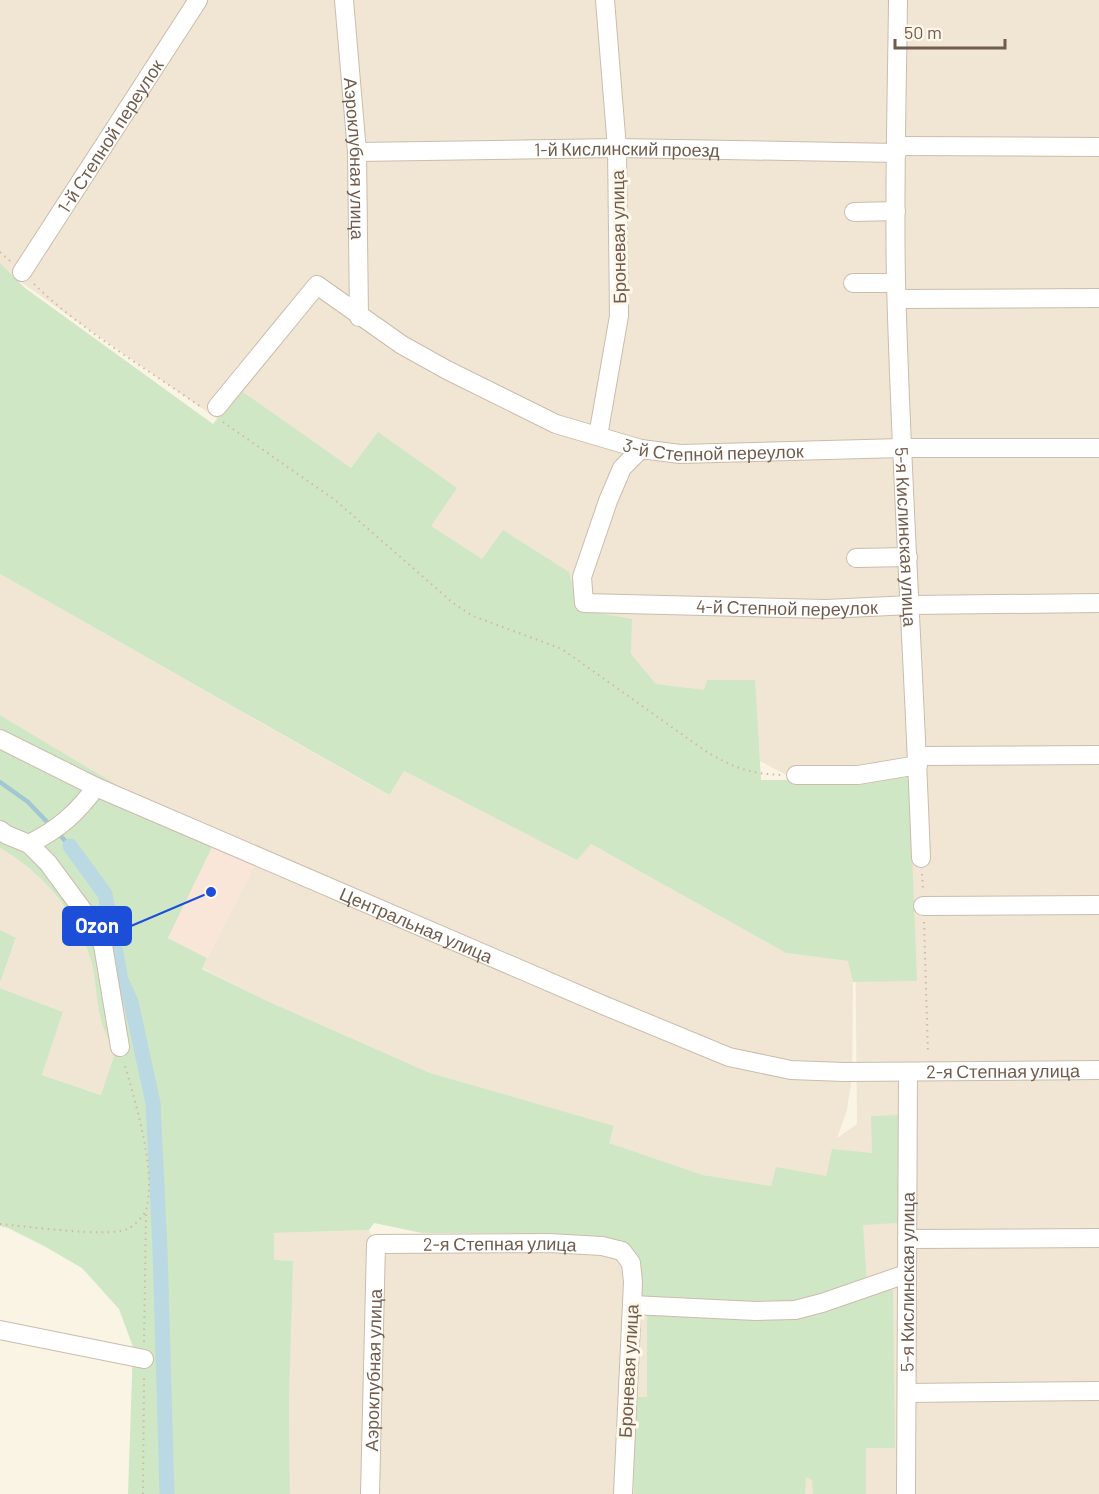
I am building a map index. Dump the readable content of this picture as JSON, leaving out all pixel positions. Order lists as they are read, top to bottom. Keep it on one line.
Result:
{"streets":{"street":["1-й Степной переулок","1-й Кислинский проезд","Аэроклубная улица","Броневая улица","3-й Степной переулок","5-я Кислинская улица","4-й Степной переулок","Центральная улица","2-я Степная улица"]},"crossings":[["1-й Кислинский проезд","Аэроклубная улица"],["1-й Кислинский проезд","Броневая улица"],["1-й Кислинский проезд","5-я Кислинская улица"],["Аэроклубная улица","3-й Степной переулок"],["Аэроклубная улица","2-я Степная улица"],["Броневая улица","3-й Степной переулок"],["Броневая улица","2-я Степная улица"],["3-й Степной переулок","5-я Кислинская улица"],["3-й Степной переулок","4-й Степной переулок"],["5-я Кислинская улица","4-й Степной переулок"],["5-я Кислинская улица","Центральная улица"],["5-я Кислинская улица","2-я Степная улица"],["Центральная улица","2-я Степная улица"]],"places":["Ozon"],"scale_bar":"50 m"}
